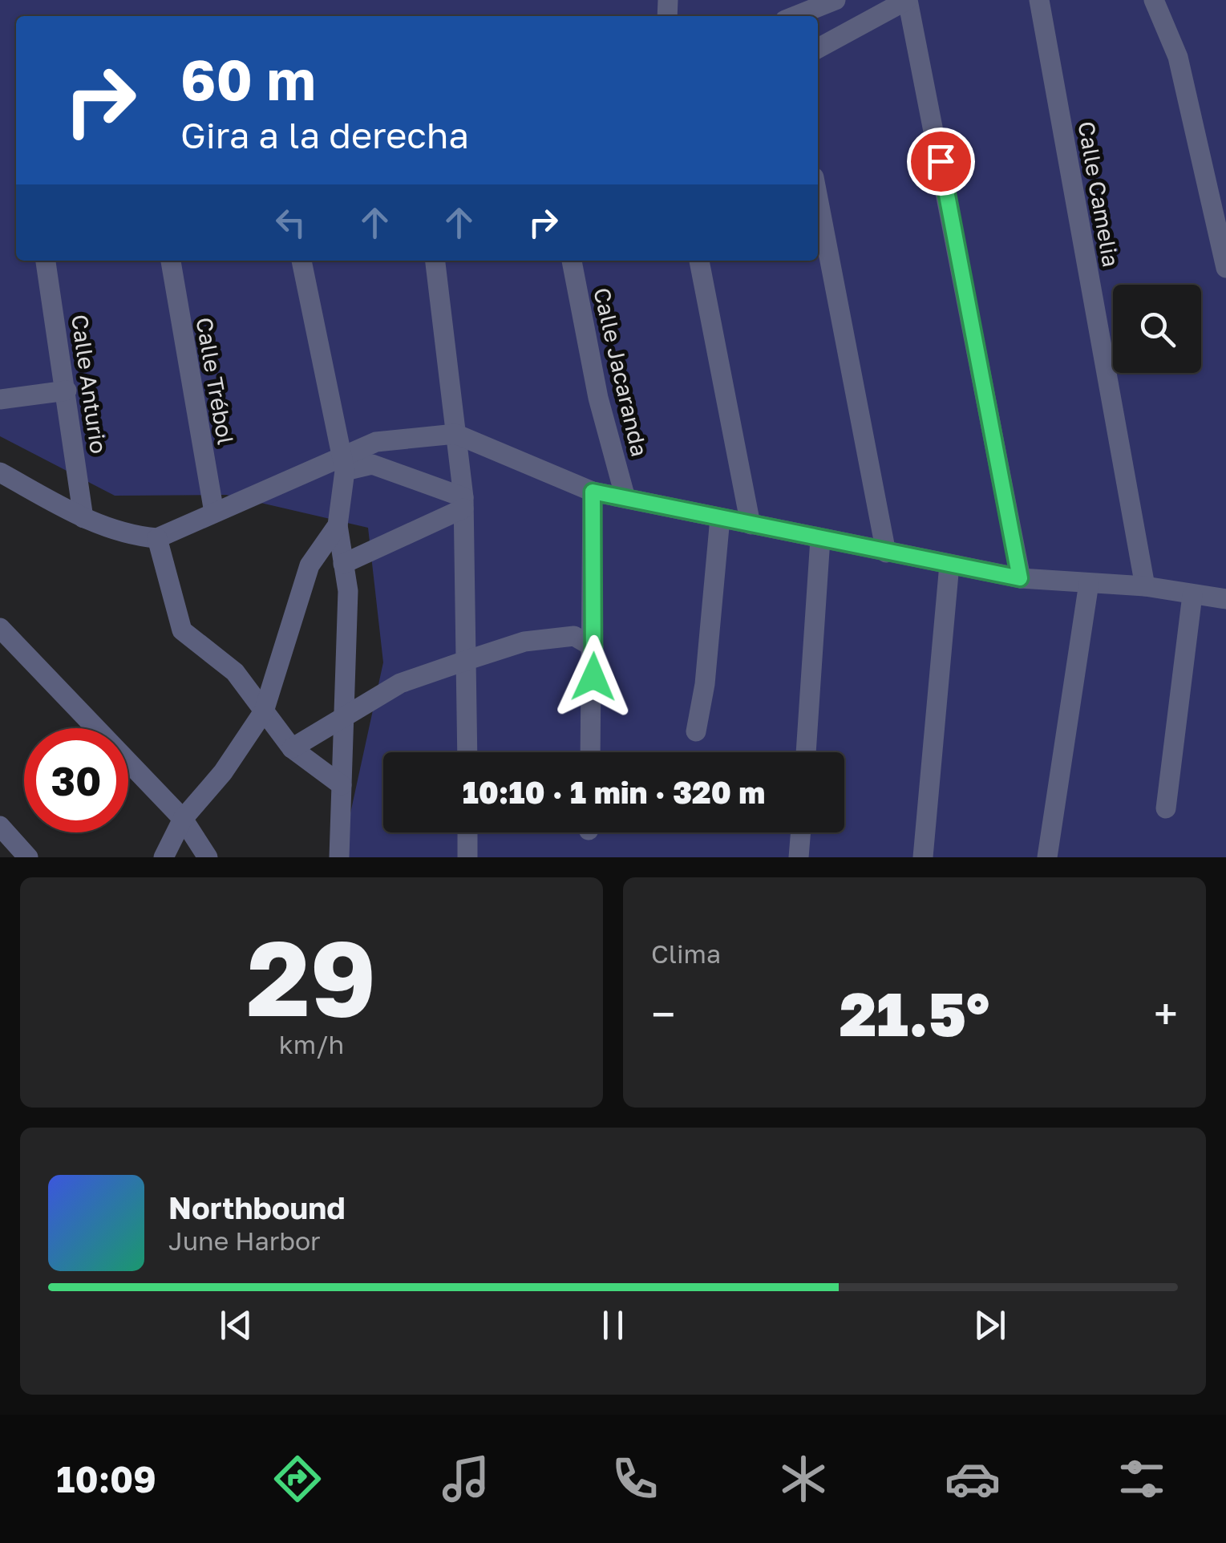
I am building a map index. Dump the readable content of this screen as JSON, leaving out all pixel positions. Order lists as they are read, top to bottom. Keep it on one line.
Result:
{"streets":{"street":["Calle Camelia","Calle Jacaranda","Calle Trébol","Calle Anturio"]},"page":{"turn":["60 m","Gira a la derecha"],"limit":"30","trip":"10:10 · 1 min · 320 m","tile":[["29","km/h"],"Clima"],"heat":["−","21.5°","+"],"song":["Northbound","June Harbor"],"tabs":"10:09"}}
